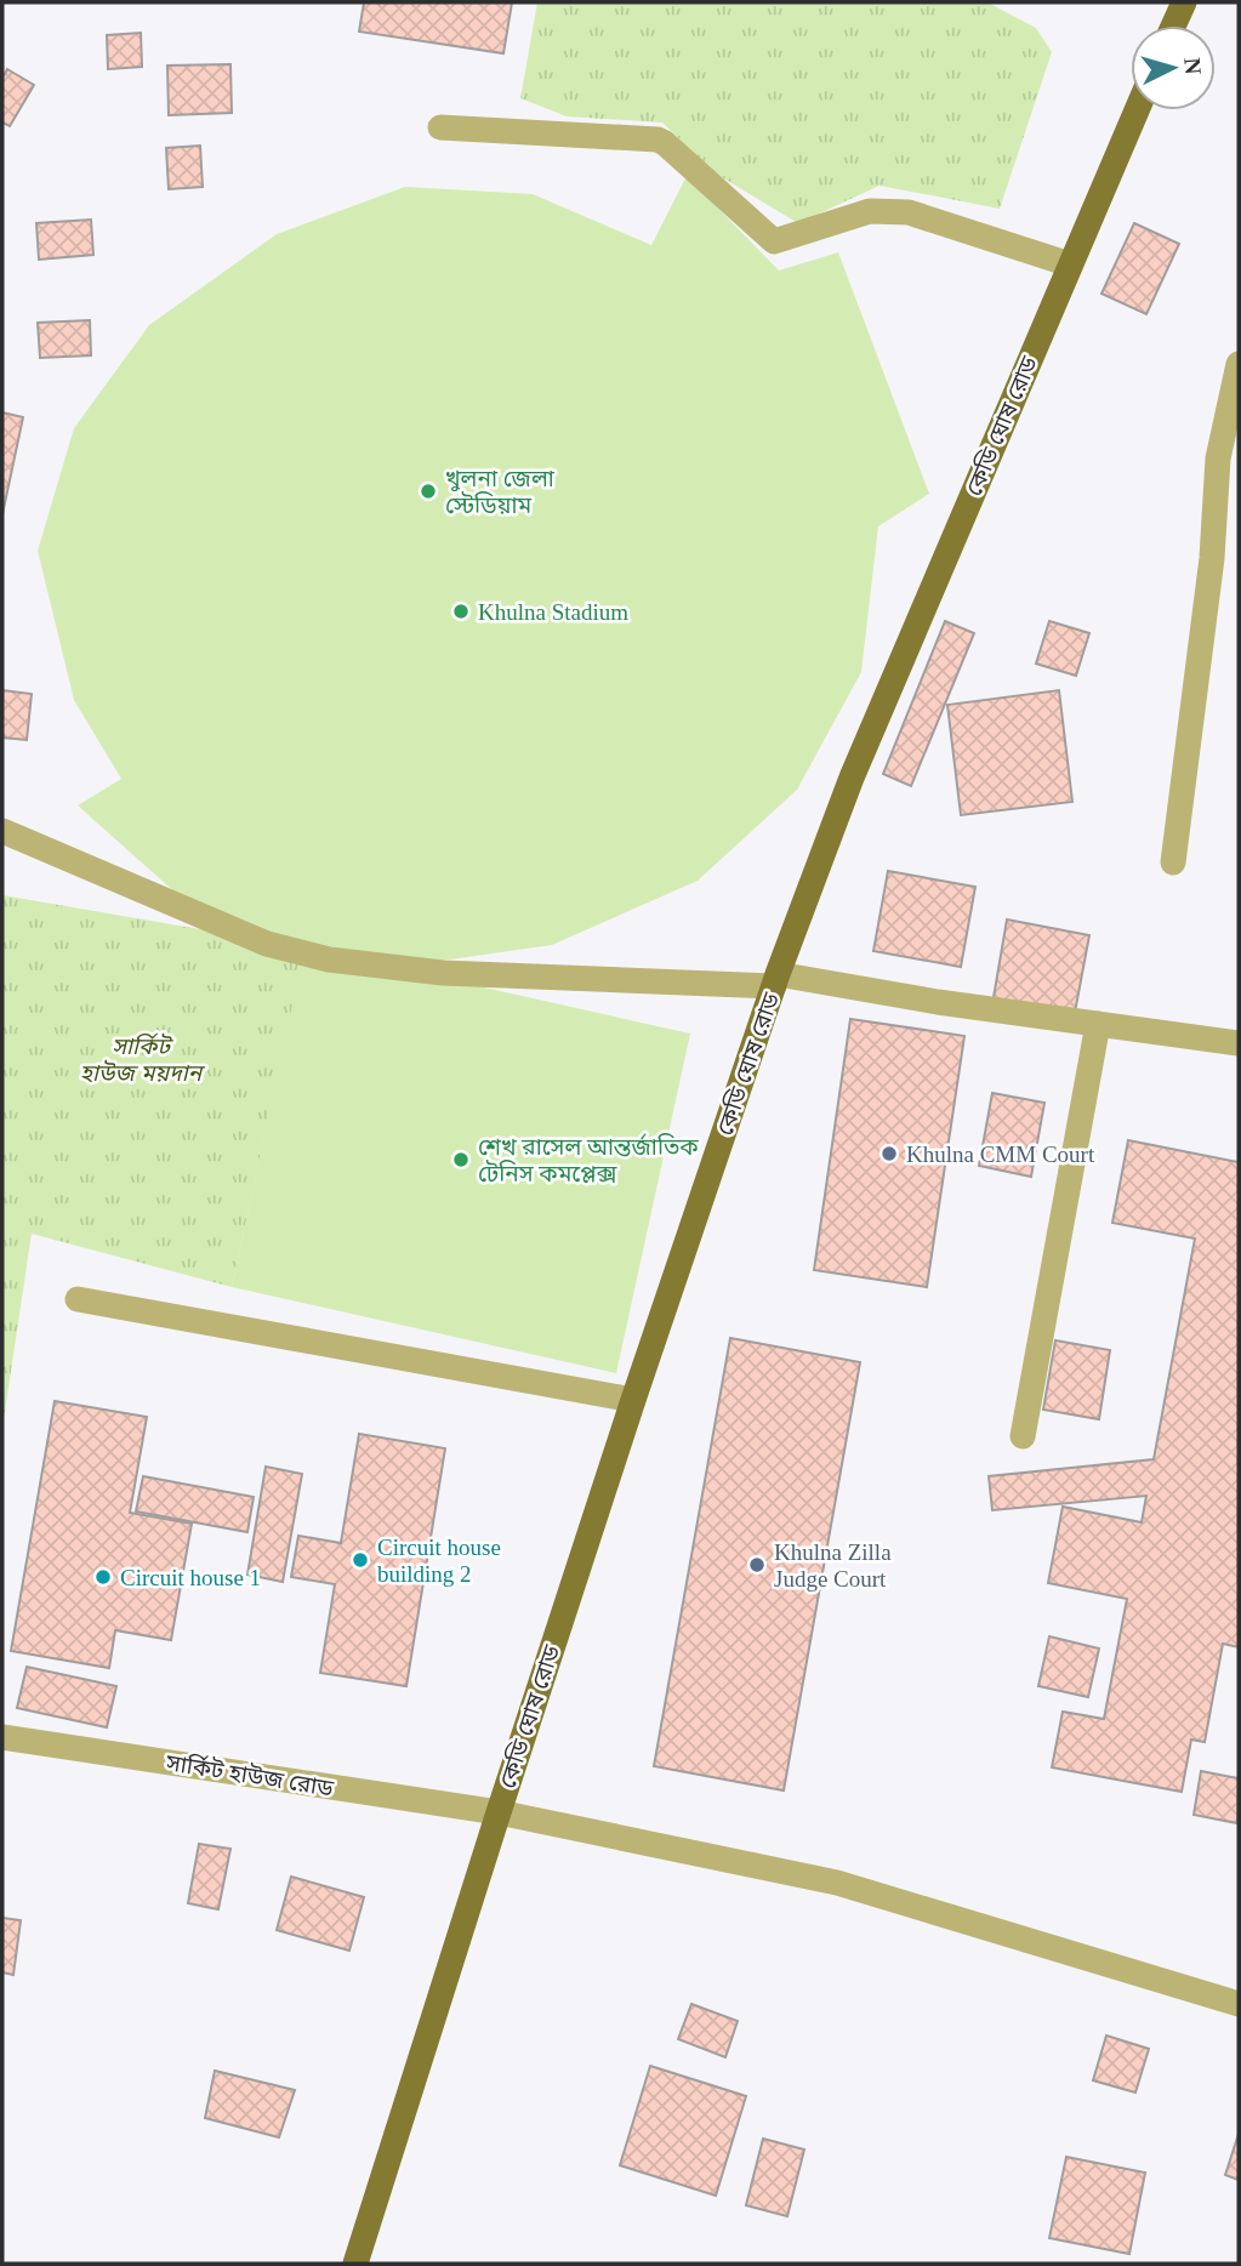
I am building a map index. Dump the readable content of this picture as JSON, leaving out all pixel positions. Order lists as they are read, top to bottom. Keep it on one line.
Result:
{"streets":{"main road":["কেডি ঘোষ রোড"],"street":["সার্কিট হাউজ রোড"]},"crossings":[["কেডি ঘোষ রোড","সার্কিট হাউজ রোড"]],"parks":["সার্কিট হাউজ ময়দান"],"places":["খুলনা জেলা স্টেডিয়াম","Khulna Stadium","Khulna CMM Court","শেখ রাসেল আন্তর্জাতিক টেনিস কমপ্লেক্স","Circuit house building 2","Khulna Zilla Judge Court","Circuit house 1"],"north":"right"}
